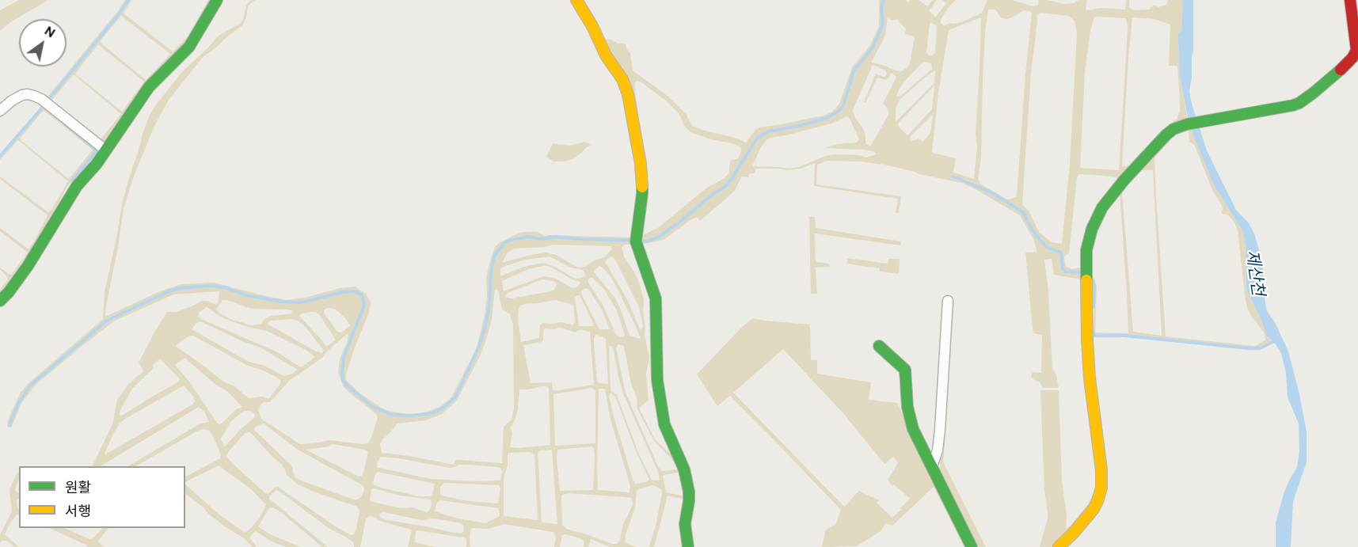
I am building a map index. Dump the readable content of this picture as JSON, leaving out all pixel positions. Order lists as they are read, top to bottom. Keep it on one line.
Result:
{"water":["제산천"],"legend":["원활","서행"],"north":"top right"}
